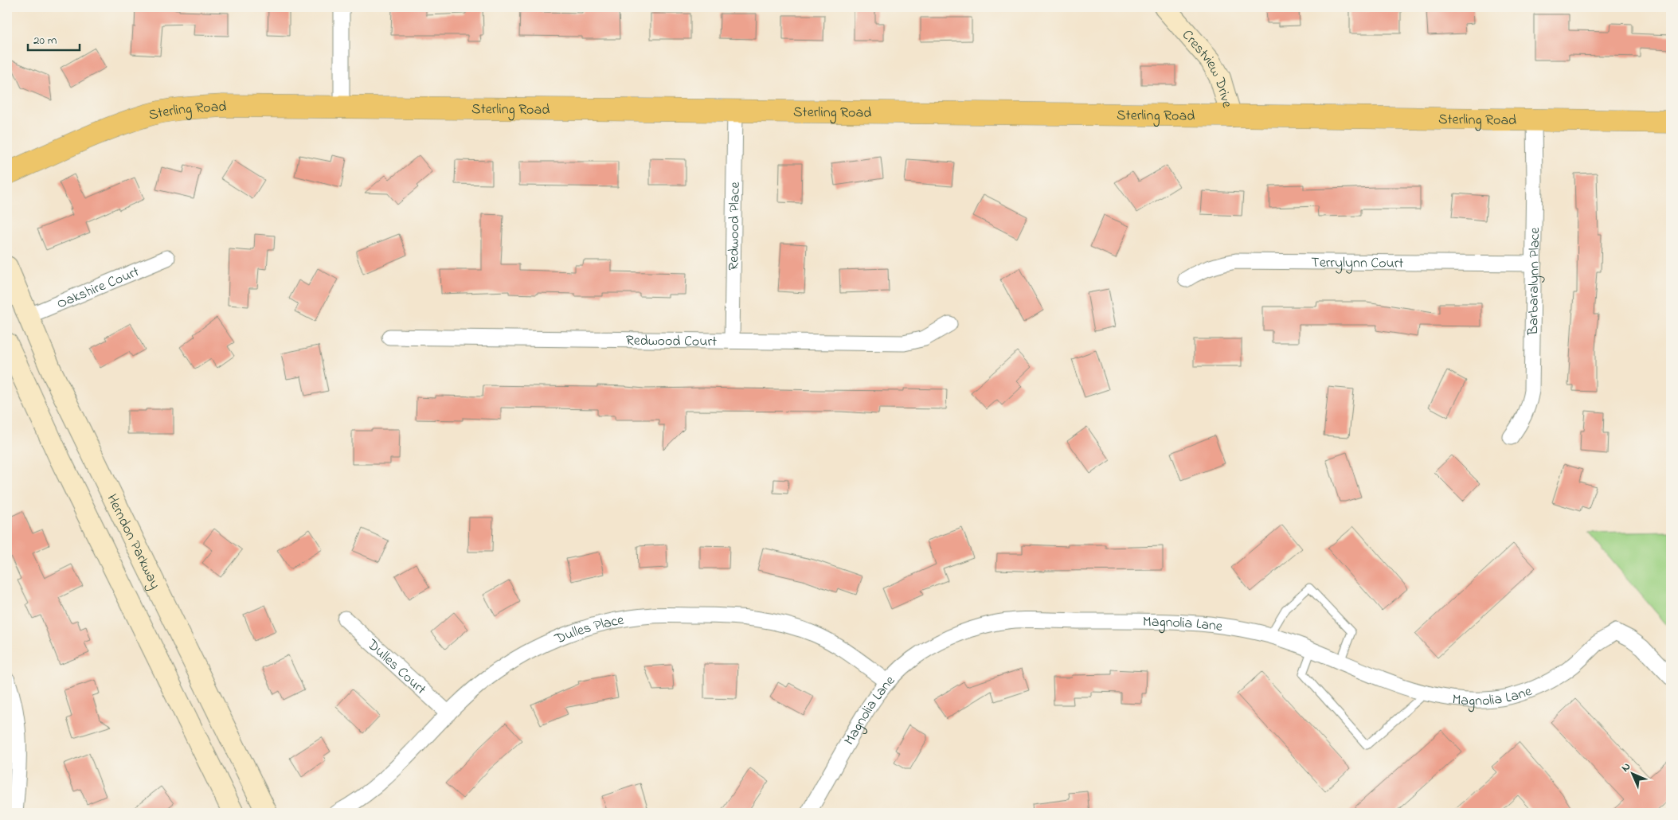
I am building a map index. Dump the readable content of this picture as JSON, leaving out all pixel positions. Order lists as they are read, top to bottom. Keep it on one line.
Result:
{"streets":{"main road":["Crestview Drive","Sterling Road","Herndon Parkway"],"street":["Redwood Place","Terrylynn Court","Barbaralynn Place","Oakshire Court","Redwood Court","Magnolia Lane","Dulles Place","Dulles Court"]},"crossings":[["Crestview Drive","Sterling Road"],["Sterling Road","Redwood Place"],["Sterling Road","Barbaralynn Place"],["Redwood Place","Redwood Court"],["Terrylynn Court","Barbaralynn Place"],["Oakshire Court","Herndon Parkway"],["Magnolia Lane","Dulles Place"],["Dulles Place","Dulles Court"]],"scale_bar":"20 m","north":"top left"}
